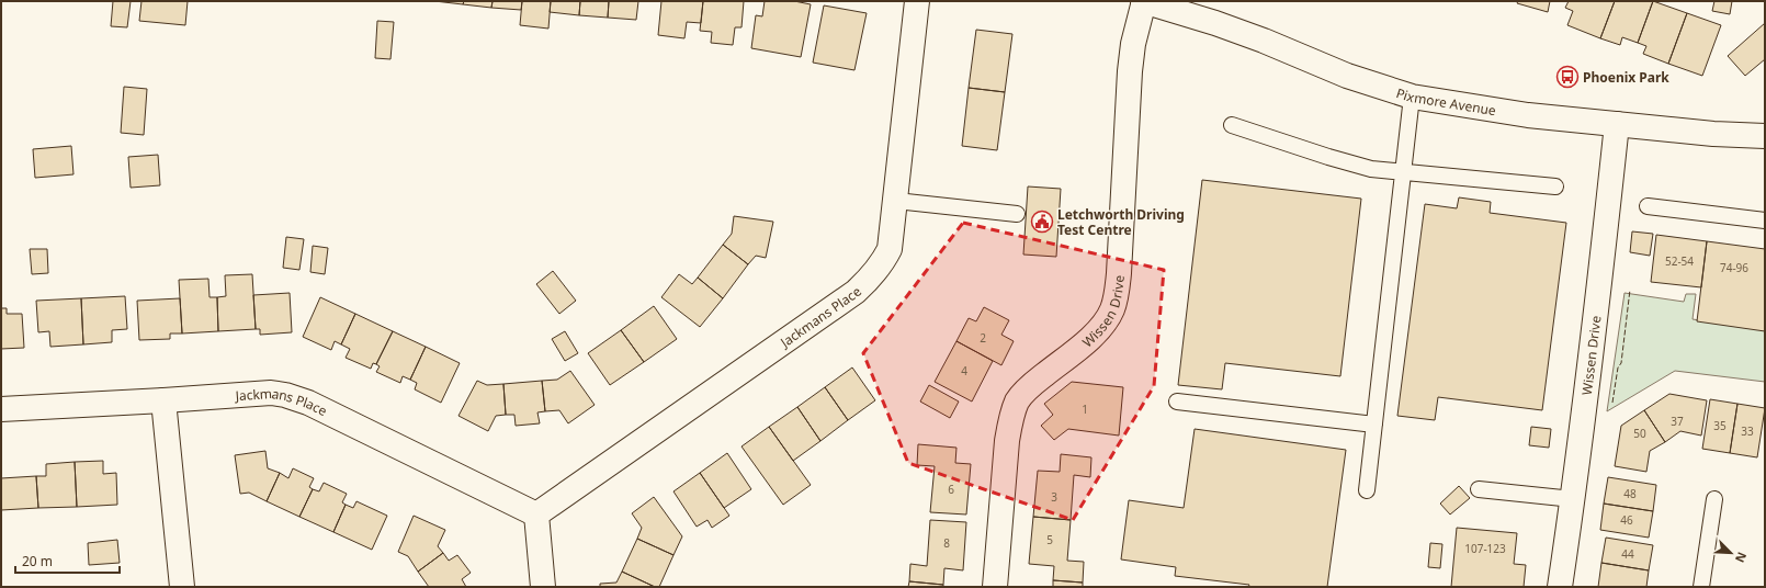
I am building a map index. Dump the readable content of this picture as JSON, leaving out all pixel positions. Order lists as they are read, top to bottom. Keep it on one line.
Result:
{"streets":{"street":["Pixmore Avenue","Wissen Drive","Jackmans Place"]},"crossings":[["Pixmore Avenue","Wissen Drive"]],"places":{"bus stop":["Phoenix Park"],"public building":["Letchworth Driving Test Centre"]},"house_numbers":["52-54","74-96","2","4","1","37","35","33","50","6","48","3","46","5","8","107-123","44"],"scale_bar":"20 m","north":"bottom right"}
